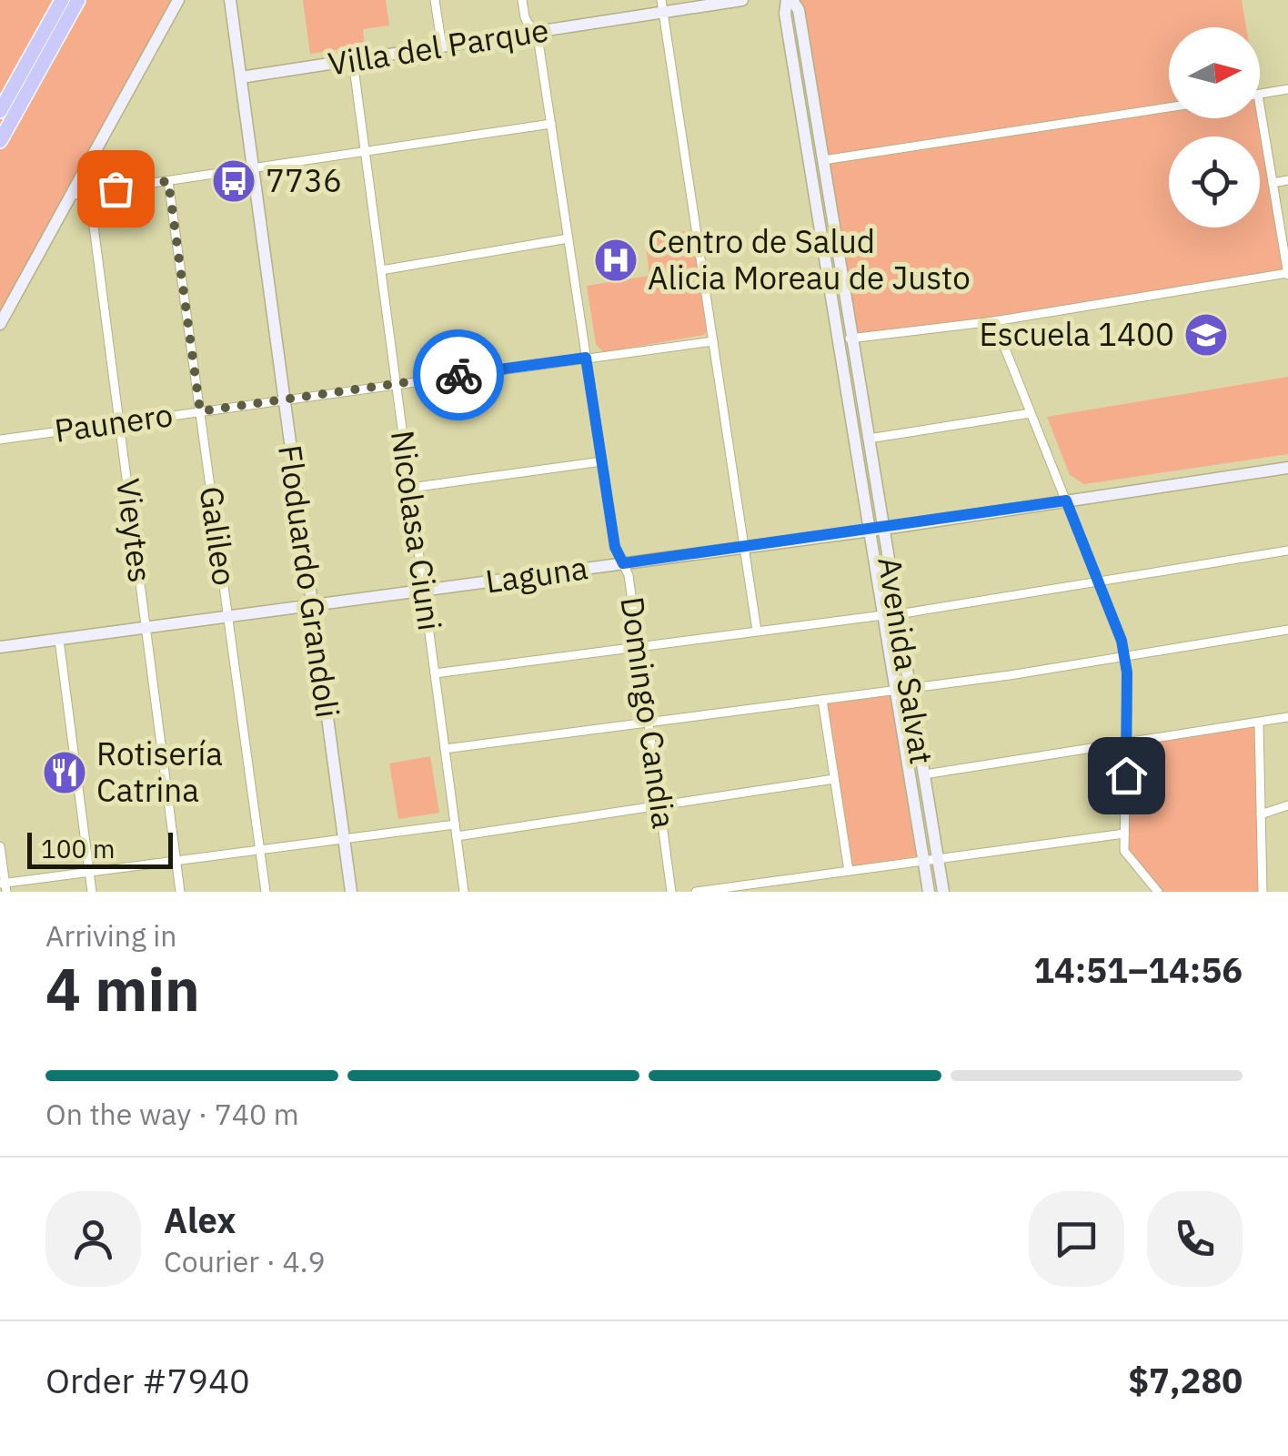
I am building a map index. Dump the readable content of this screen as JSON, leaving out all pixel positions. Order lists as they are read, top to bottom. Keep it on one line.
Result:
{"streets":{"street":["Villa del Parque","Paunero","Vieytes","Nicolasa Ciuni","Galileo","Laguna","Floduardo Grandoli","Avenida Salvat","Domingo Candia"]},"crossings":[["Villa del Parque","Nicolasa Ciuni"],["Villa del Parque","Floduardo Grandoli"],["Villa del Parque","Domingo Candia"],["Paunero","Vieytes"],["Paunero","Nicolasa Ciuni"],["Paunero","Galileo"],["Paunero","Floduardo Grandoli"],["Paunero","Domingo Candia"],["Vieytes","Laguna"],["Nicolasa Ciuni","Laguna"],["Galileo","Laguna"],["Laguna","Floduardo Grandoli"],["Laguna","Avenida Salvat"],["Laguna","Domingo Candia"]],"places":{"bus stop":["7736"],"hospital":["Centro de Salud Alicia Moreau de Justo"],"school or university":["Escuela 1400"],"restaurant":["Rotisería Catrina"]},"scale_bar":"100 m","north":"right","page":{"scale":"100 m","heading":["4 min","Arriving in","14:51–14:56"],"panel":["Alex","Courier · 4.9","Order #7940","$7,280"],"bar":"On the way · 740 m"}}
